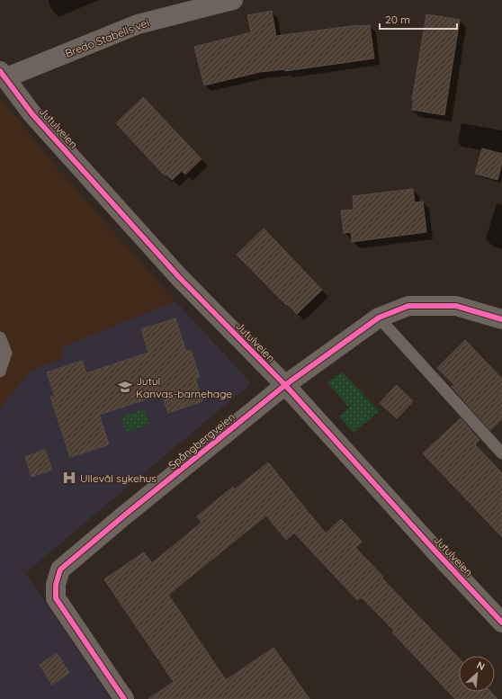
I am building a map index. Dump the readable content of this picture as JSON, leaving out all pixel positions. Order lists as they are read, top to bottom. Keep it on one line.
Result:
{"streets":{"street":["Bredo Stabells vei","Jutulveien","Spångbergveien"]},"crossings":[["Bredo Stabells vei","Jutulveien"],["Jutulveien","Spångbergveien"]],"places":{"school or university":["Jutul Kanvas-barnehage"],"hospital":["Ullevål sykehus"]},"scale_bar":"20 m","north":"top right"}
